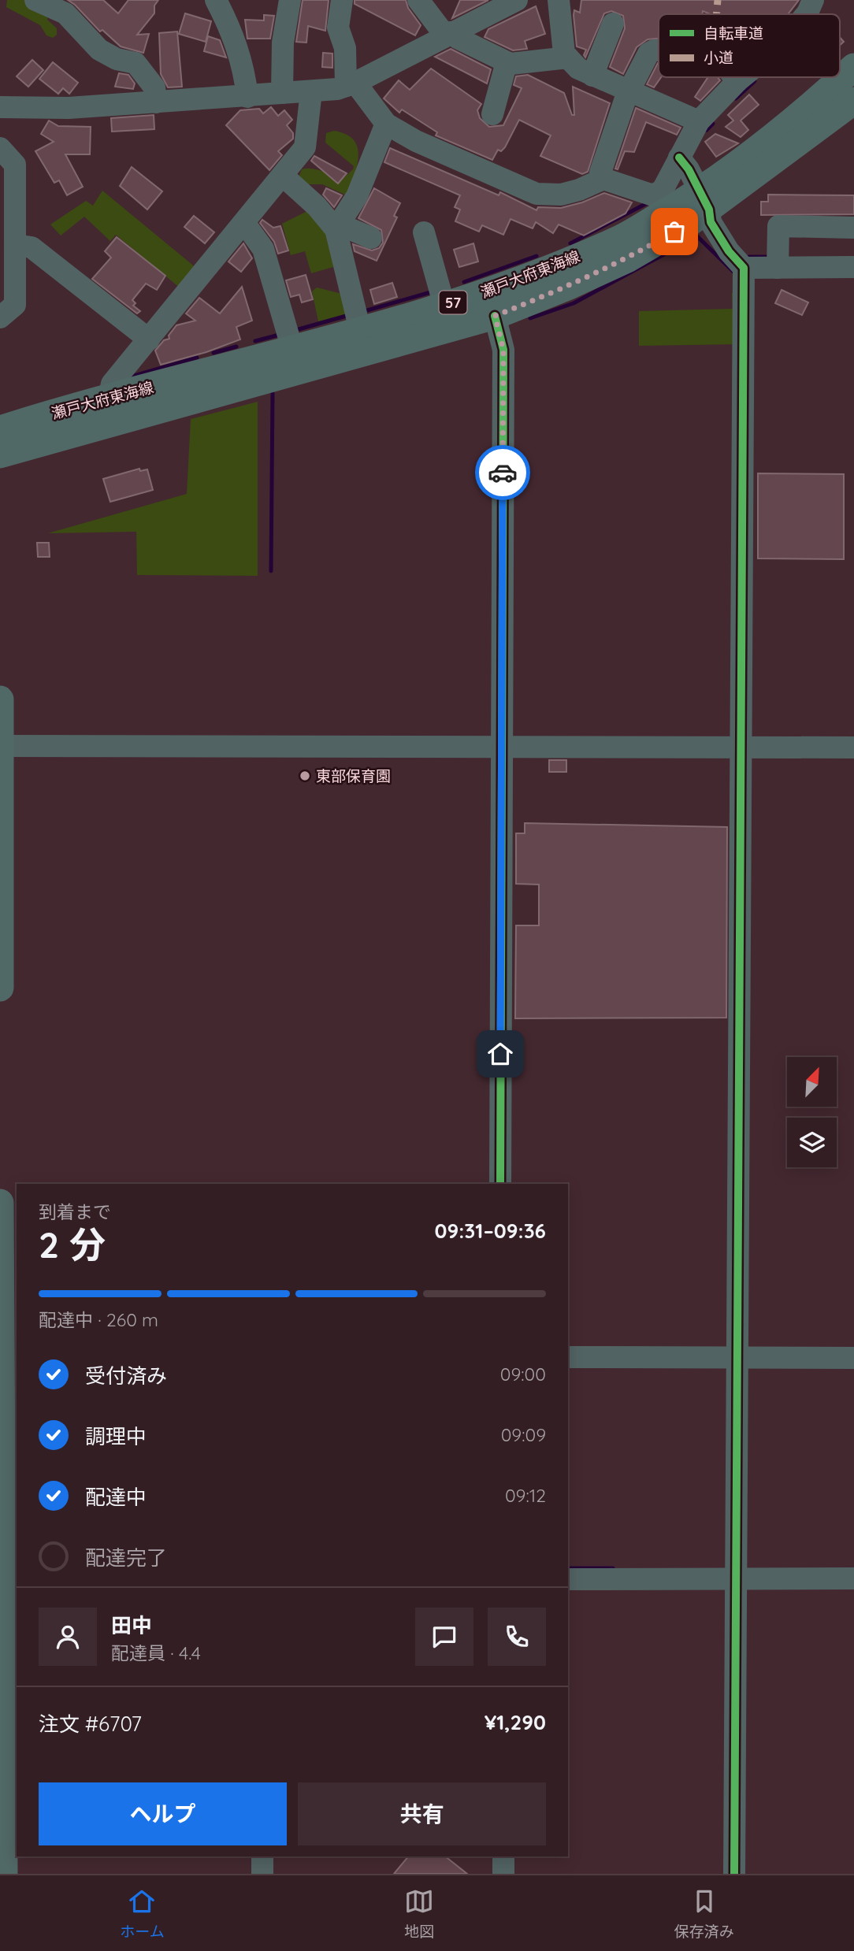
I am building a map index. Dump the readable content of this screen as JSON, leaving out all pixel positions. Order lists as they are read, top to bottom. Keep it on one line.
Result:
{"streets":{"main road":["瀬戸大府東海線","57"]},"places":["東部保育園"],"legend":["自転車道","小道"],"north":"top right","page":{"heading":["2 分","到着まで","09:31–09:36"],"panel":["田中","配達員 · 4.4","注文 #6707","¥1,290"],"bar":"配達中 · 260 m","list":[["受付済み","09:00"],["調理中","09:09"],["配達中","09:12"],"配達完了"],"buttons":["ヘルプ","共有"],"tabs":["ホーム","地図","保存済み"]}}
